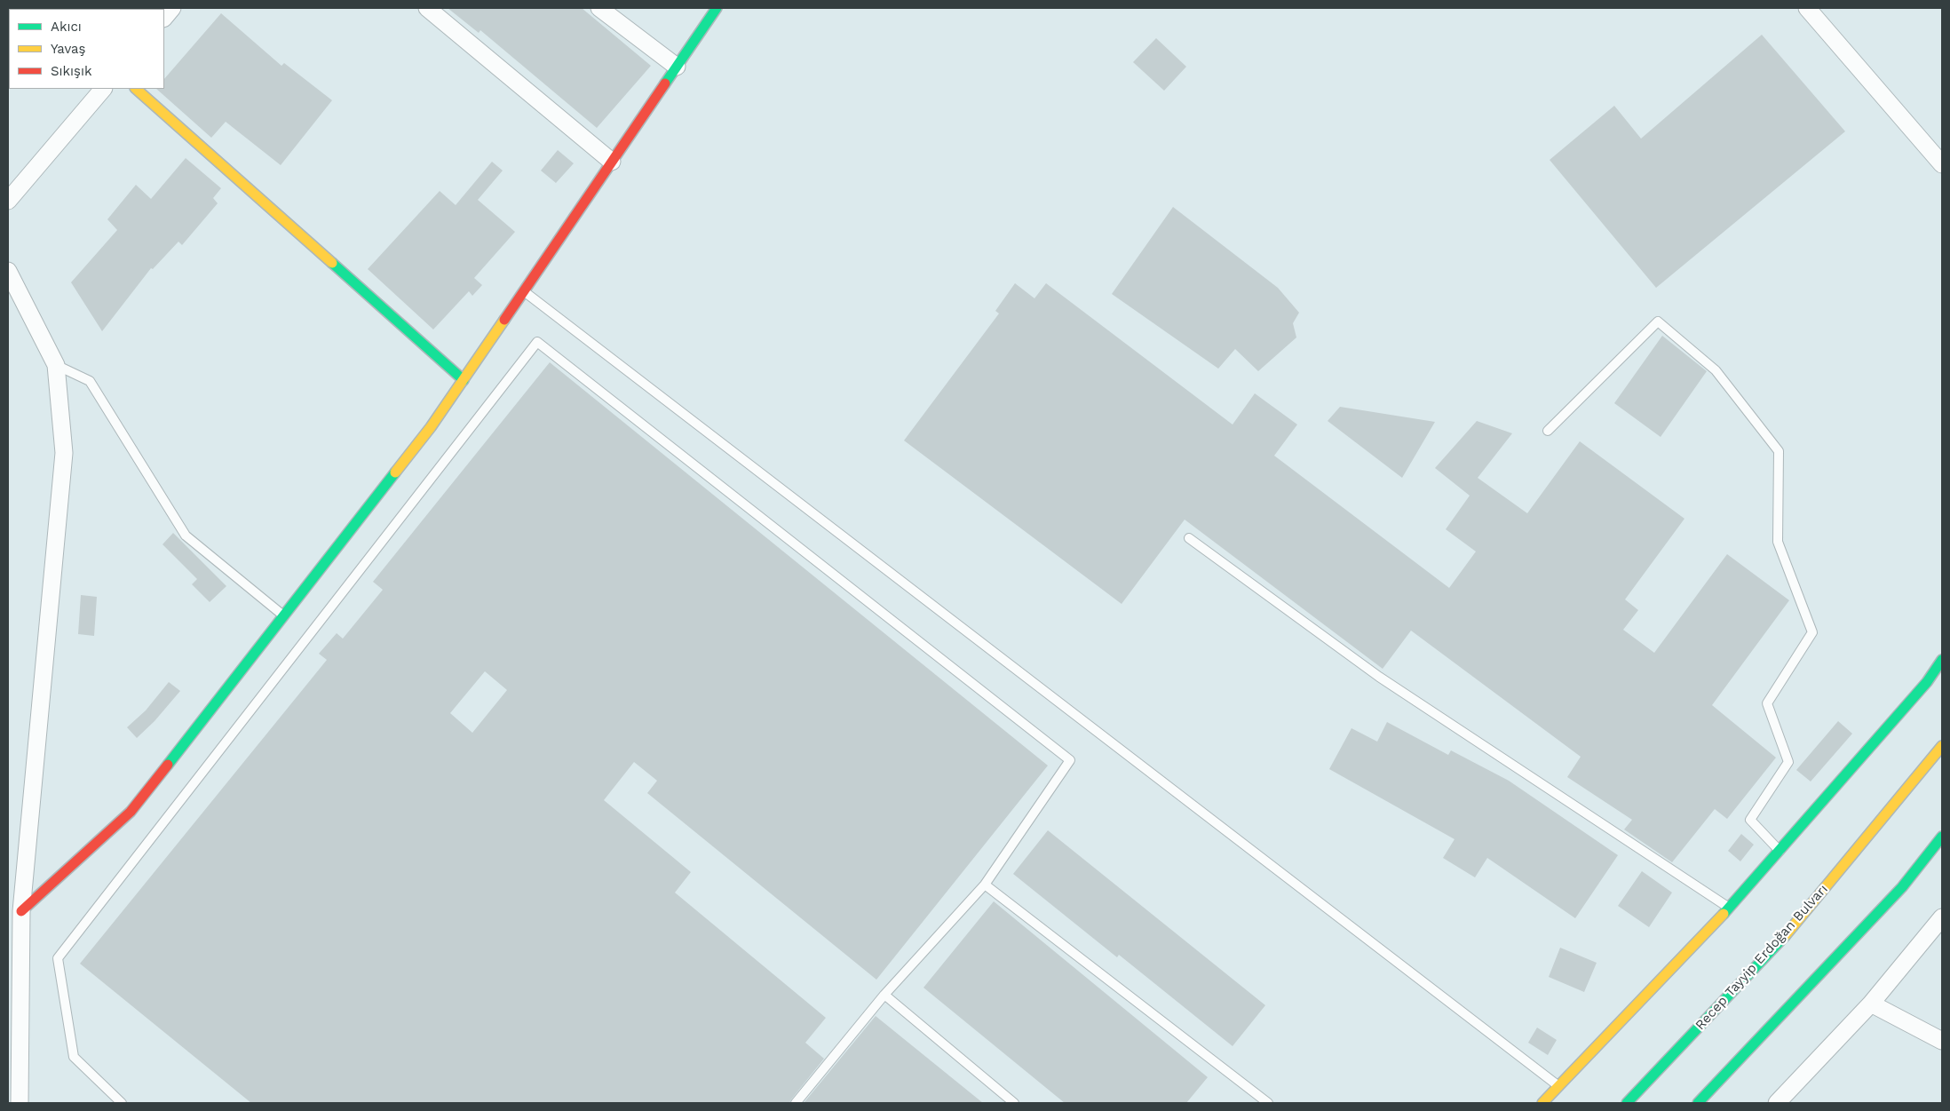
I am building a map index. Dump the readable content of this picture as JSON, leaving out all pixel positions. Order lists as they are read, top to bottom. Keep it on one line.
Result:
{"streets":{"main road":["Recep Tayyip Erdoğan Bulvarı"]},"legend":["Akıcı","Yavaş","Sıkışık"]}
